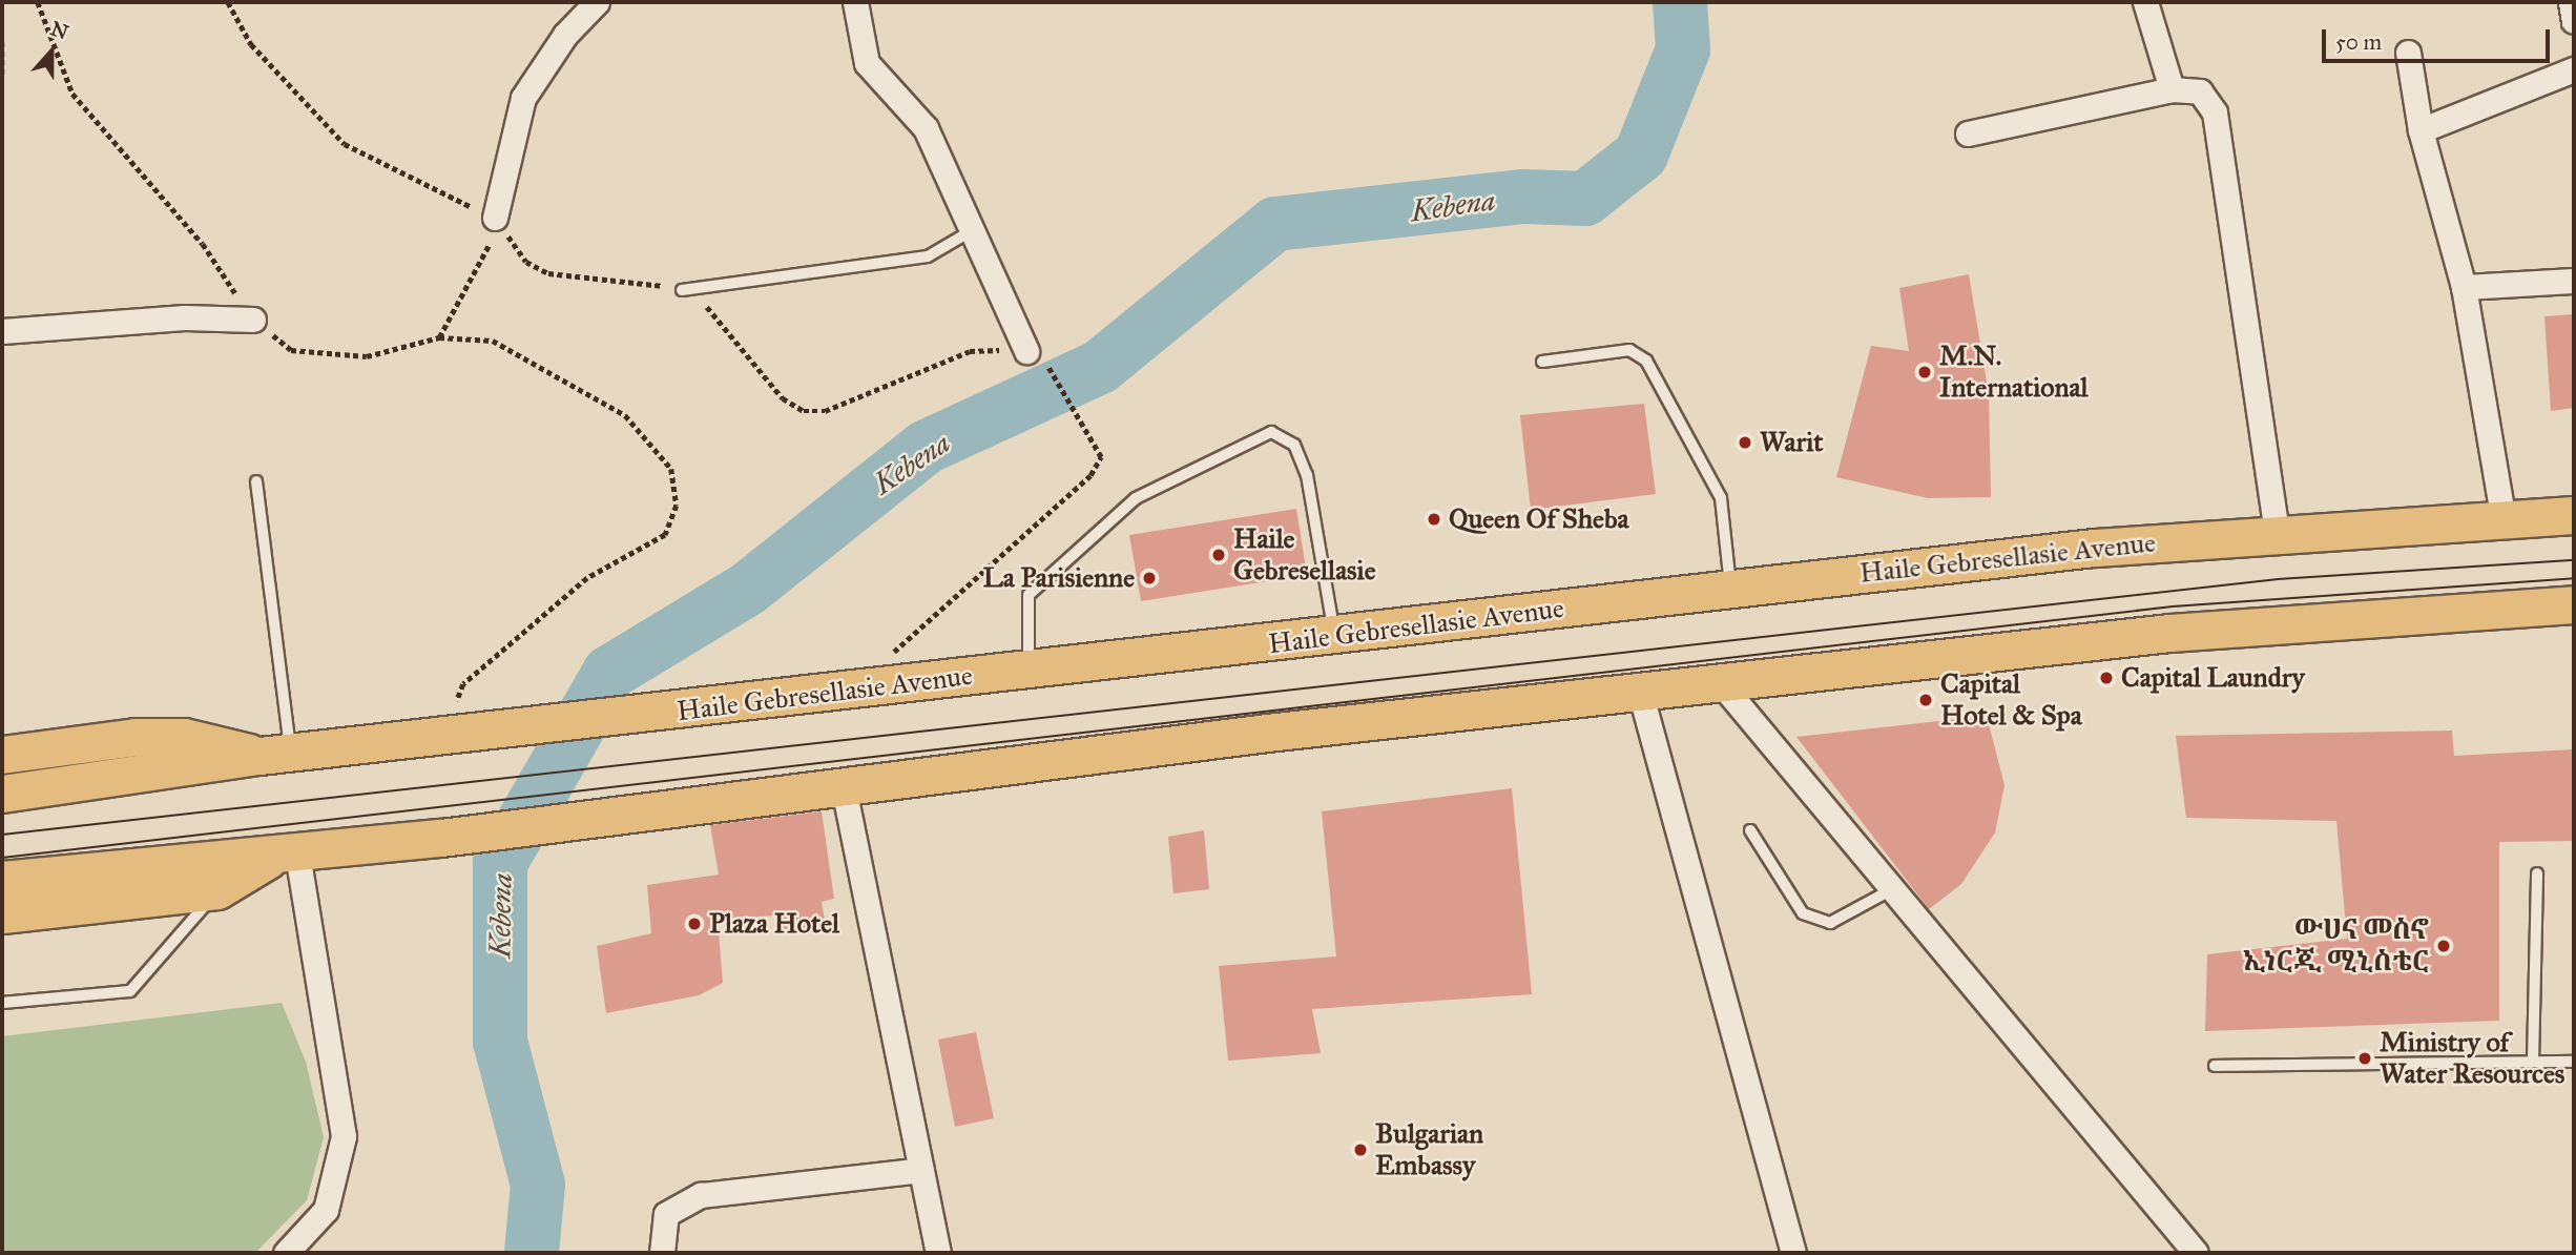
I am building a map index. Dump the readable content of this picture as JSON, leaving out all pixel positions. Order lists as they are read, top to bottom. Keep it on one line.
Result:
{"streets":{"main road":["Haile Gebresellasie Avenue"]},"water":["Kebena"],"places":["M.N. International","Warit","Queen Of Sheba","Haile Gebresellasie","La Parisienne","Capital Laundry","Capital Hotel & Spa","Plaza Hotel","ውሀና መስኖ ኢነርጂ ሚኒስቴር","Ministry of Water Resources","Bulgarian Embassy"],"scale_bar":"50 m","north":"top"}
